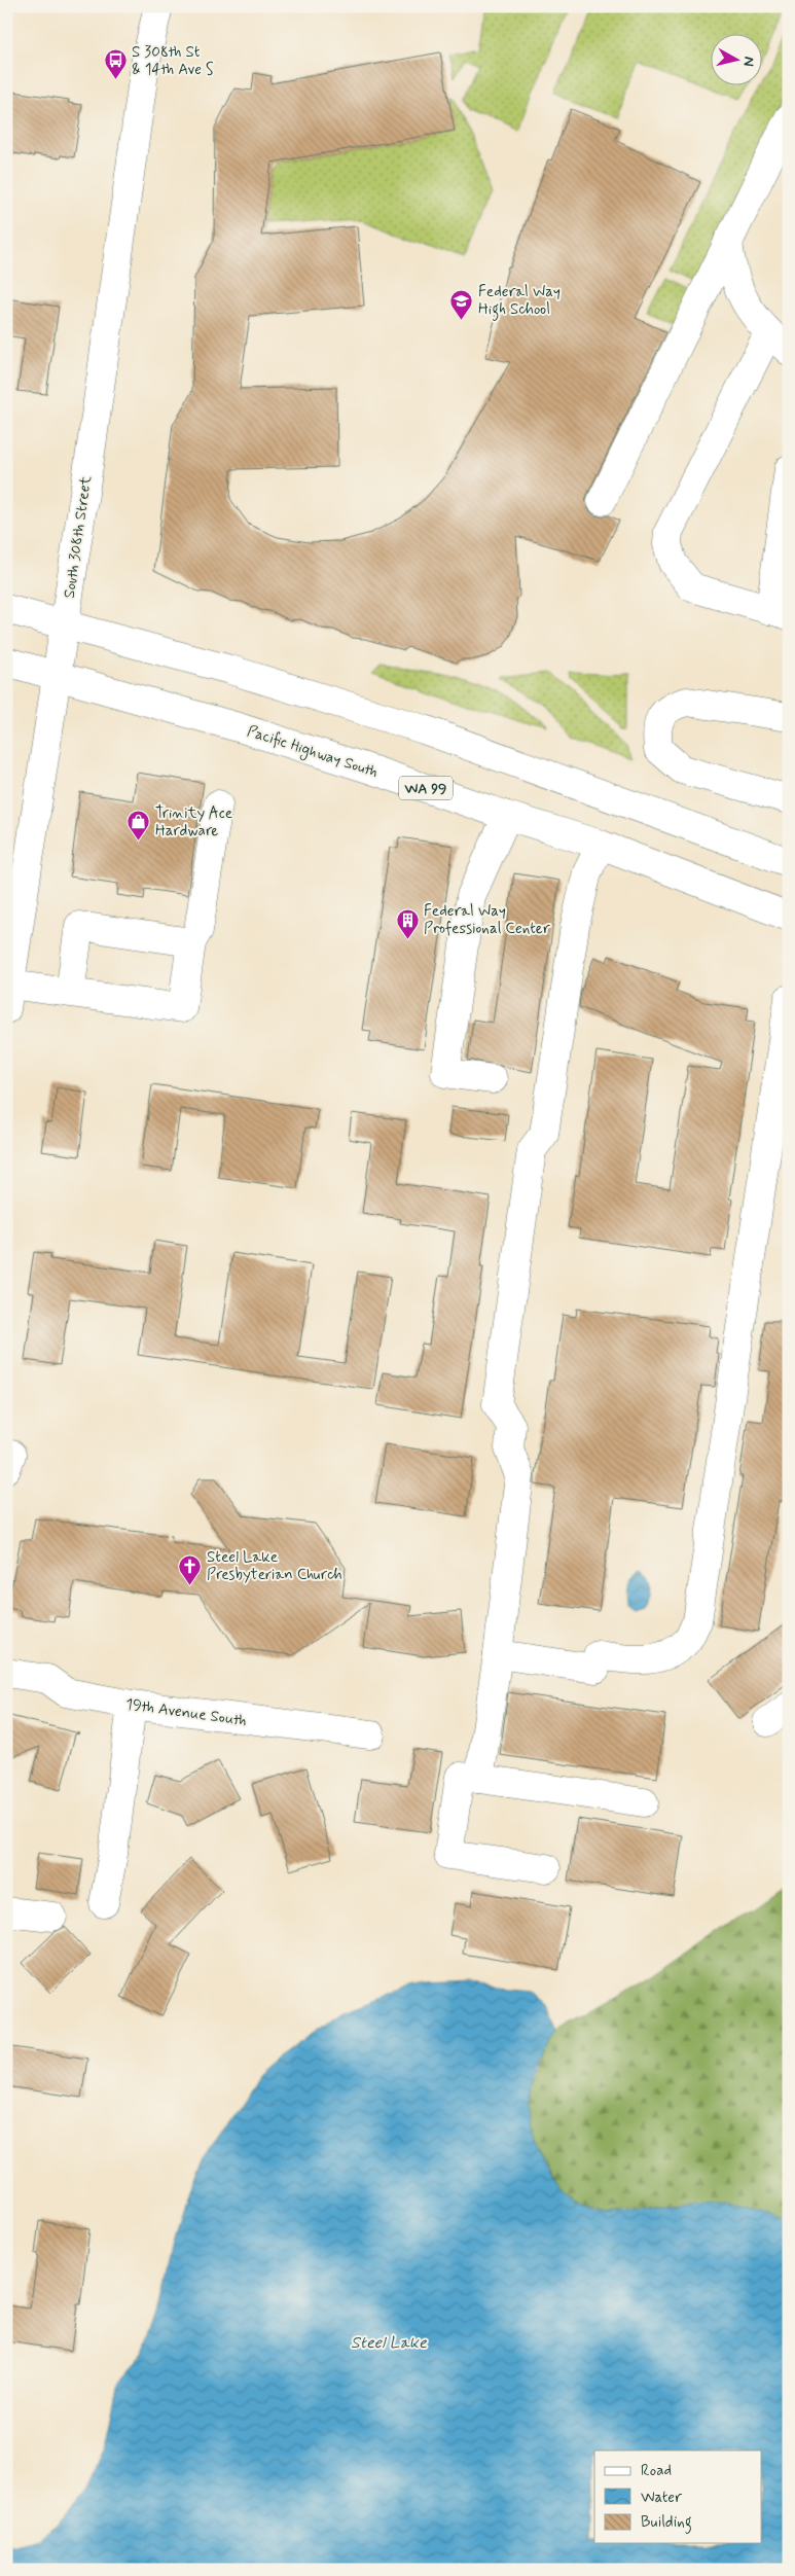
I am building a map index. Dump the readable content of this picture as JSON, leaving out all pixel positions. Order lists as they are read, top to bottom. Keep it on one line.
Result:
{"streets":{"main road":["South 308th Street","Pacific Highway South","WA 99","19th Avenue South"]},"crossings":[["South 308th Street","Pacific Highway South"]],"water":["Steel Lake"],"places":{"bus stop":["S 308th St & 14th Ave S"],"school or university":["Federal Way High School"],"shop":["Trinity Ace Hardware"],"building":["Federal Way Professional Center"],"church":["Steel Lake Presbyterian Church"]},"legend":["Road","Water","Building"],"north":"right"}
